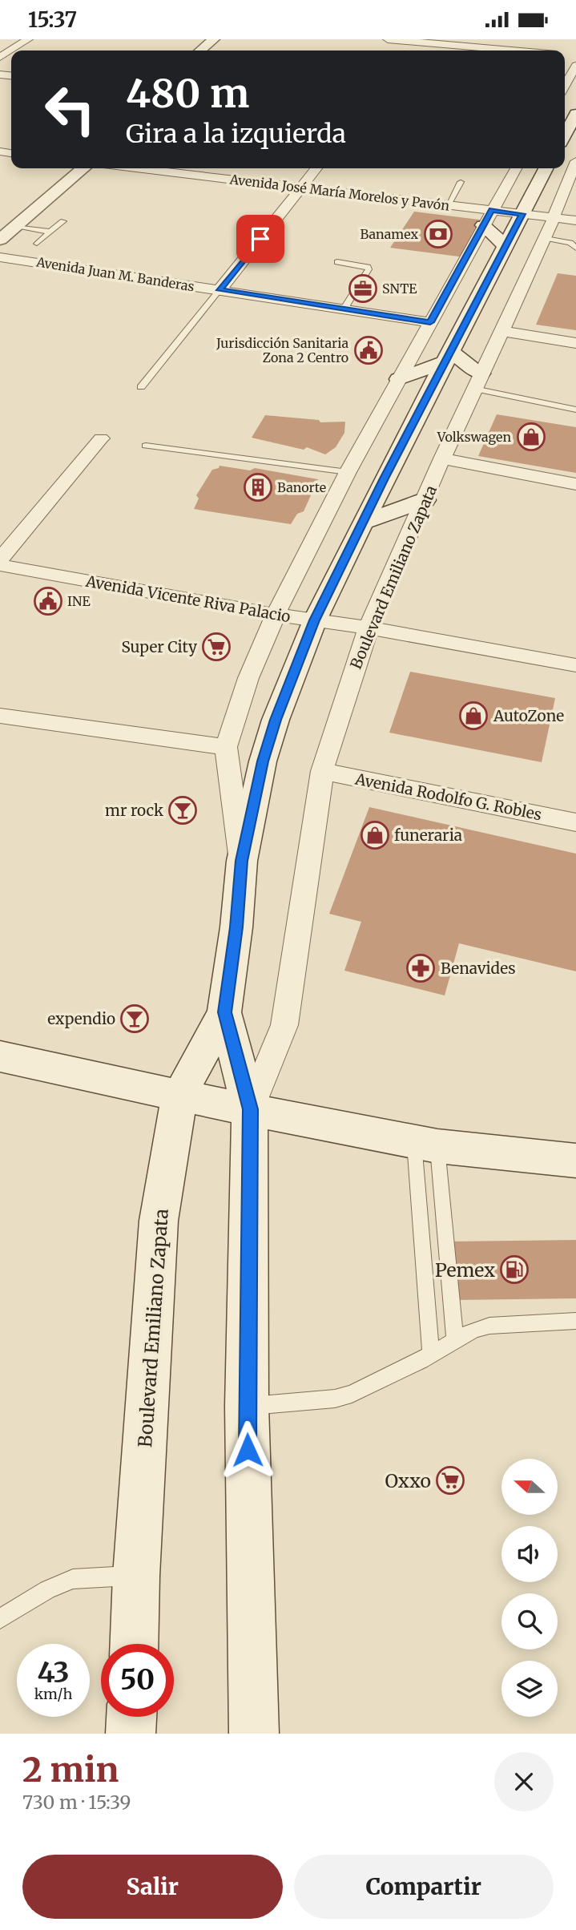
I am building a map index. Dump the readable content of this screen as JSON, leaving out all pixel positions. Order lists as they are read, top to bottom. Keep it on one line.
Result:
{"streets":{"main road":["Boulevard Emiliano Zapata"],"street":["Avenida José María Morelos y Pavón","Avenida Juan M. Banderas","Avenida Vicente Riva Palacio","Avenida Rodolfo G. Robles"]},"crossings":[["Avenida José María Morelos y Pavón","Boulevard Emiliano Zapata"],["Avenida Juan M. Banderas","Boulevard Emiliano Zapata"],["Boulevard Emiliano Zapata","Avenida Vicente Riva Palacio"],["Boulevard Emiliano Zapata","Avenida Rodolfo G. Robles"]],"places":{"bank":["Banamex"],"office":["SNTE"],"public building":["Jurisdicción Sanitaria Zona 2 Centro","INE"],"shop":["Volkswagen","AutoZone","funeraria"],"building":["Banorte"],"supermarket":["Super City","Oxxo"],"bar":["mr rock","expendio"],"pharmacy":["Benavides"],"fuel station":["Pemex"]},"north":"left","page":{"status":"15:37","turn":["480 m","Gira a la izquierda"],"speed":"43 km/h","limit":"50","heading":["2 min","730 m · 15:39"],"buttons":["Salir","Compartir"]}}
